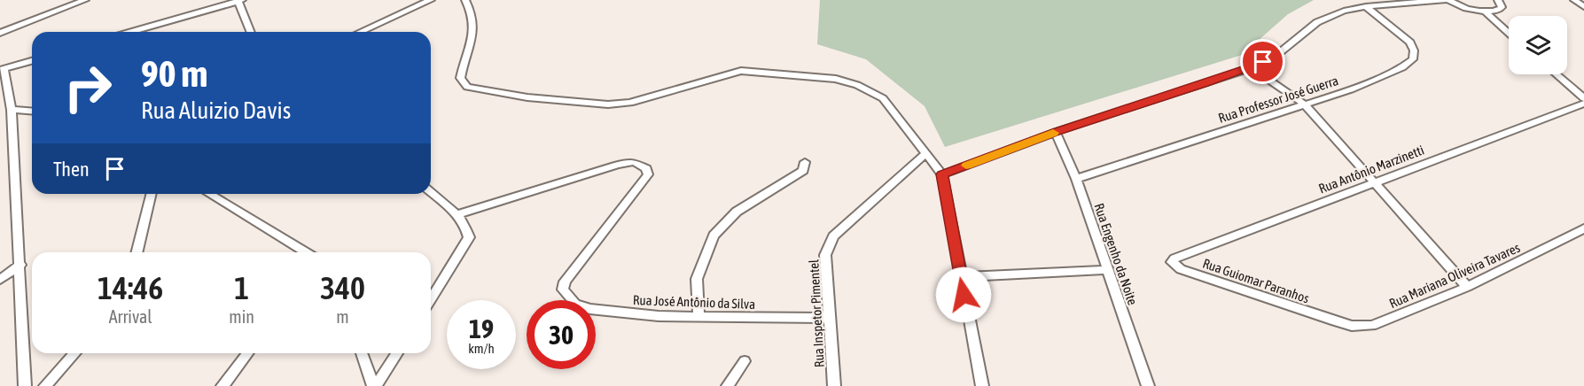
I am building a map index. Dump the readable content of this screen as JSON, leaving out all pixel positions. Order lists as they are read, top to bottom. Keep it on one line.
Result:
{"streets":{"street":["Rua Professor José Guerra","Rua Antônio Marzinetti","Rua Engenho da Noite","Rua Mariana Oliveira Tavares","Rua Guiomar Paranhos","Rua José Antônio da Silva","Rua Inspetor Pimentel"]},"crossings":[["Rua Professor José Guerra","Rua Engenho da Noite"],["Rua Antônio Marzinetti","Rua Guiomar Paranhos"],["Rua Mariana Oliveira Tavares","Rua Guiomar Paranhos"],["Rua José Antônio da Silva","Rua Inspetor Pimentel"]],"page":{"turn":["90 m","Rua Aluizio Davis"],"then":"Then","eta":["14:46","Arrival","1","min","340","m"],"speed":"19 km/h","limit":"30"}}
